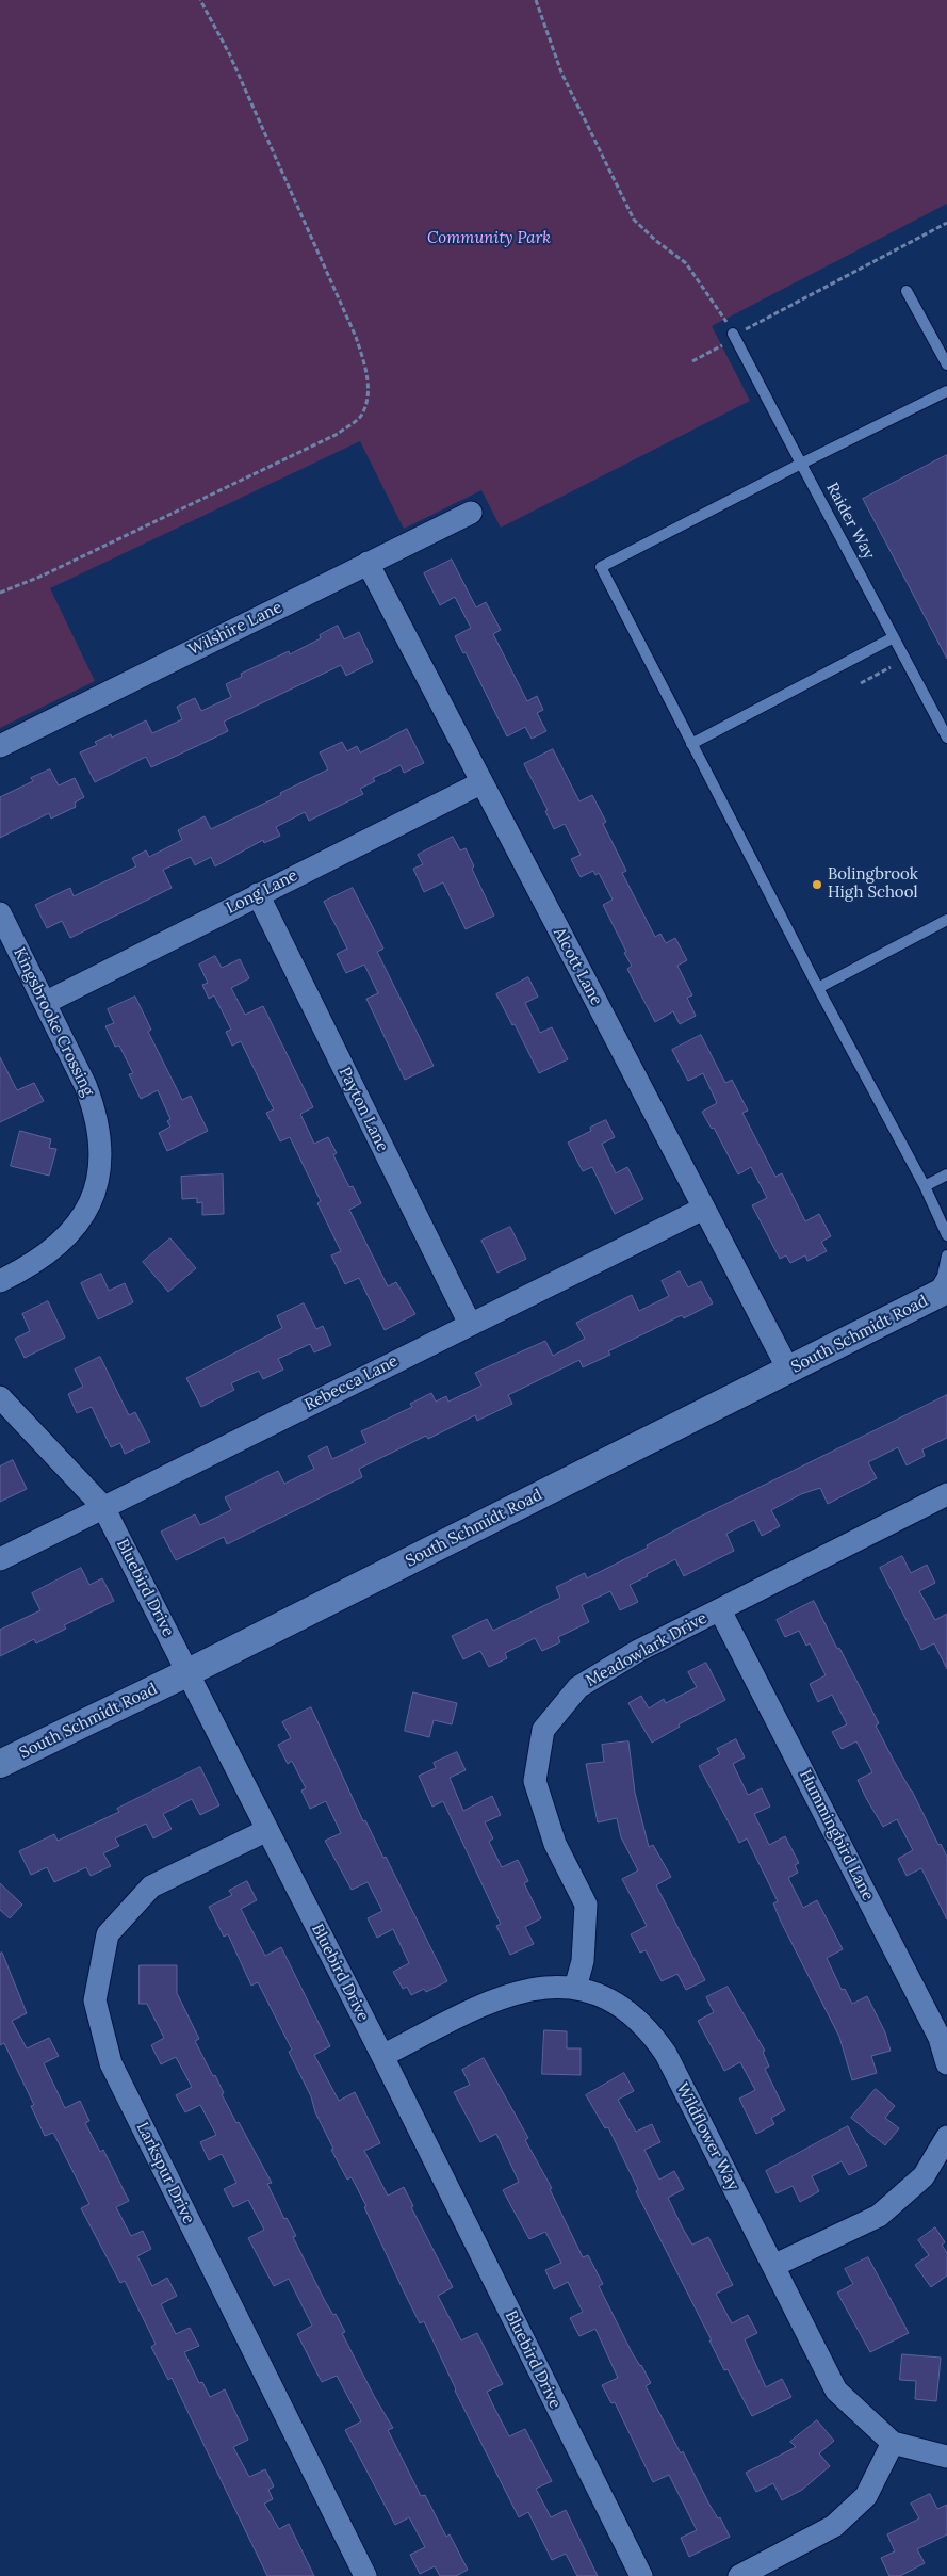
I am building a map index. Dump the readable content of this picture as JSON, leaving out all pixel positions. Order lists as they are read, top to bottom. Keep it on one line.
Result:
{"streets":{"street":["Wilshire Lane","Long Lane","Alcott Lane","Kingsbrooke Crossing","Payton Lane","South Schmidt Road","Rebecca Lane","Bluebird Drive","Meadowlark Drive","Hummingbird Lane","Wildflower Way","Larkspur Drive"],"lane":["Raider Way"]},"crossings":[["Wilshire Lane","Alcott Lane"],["Long Lane","Alcott Lane"],["Long Lane","Kingsbrooke Crossing"],["Long Lane","Payton Lane"],["Alcott Lane","South Schmidt Road"],["Alcott Lane","Rebecca Lane"],["Payton Lane","Rebecca Lane"],["South Schmidt Road","Bluebird Drive"],["Rebecca Lane","Bluebird Drive"],["Bluebird Drive","Wildflower Way"],["Bluebird Drive","Larkspur Drive"],["Meadowlark Drive","Hummingbird Lane"],["Meadowlark Drive","Wildflower Way"]],"parks":["Community Park"],"places":["Bolingbrook High School"]}
